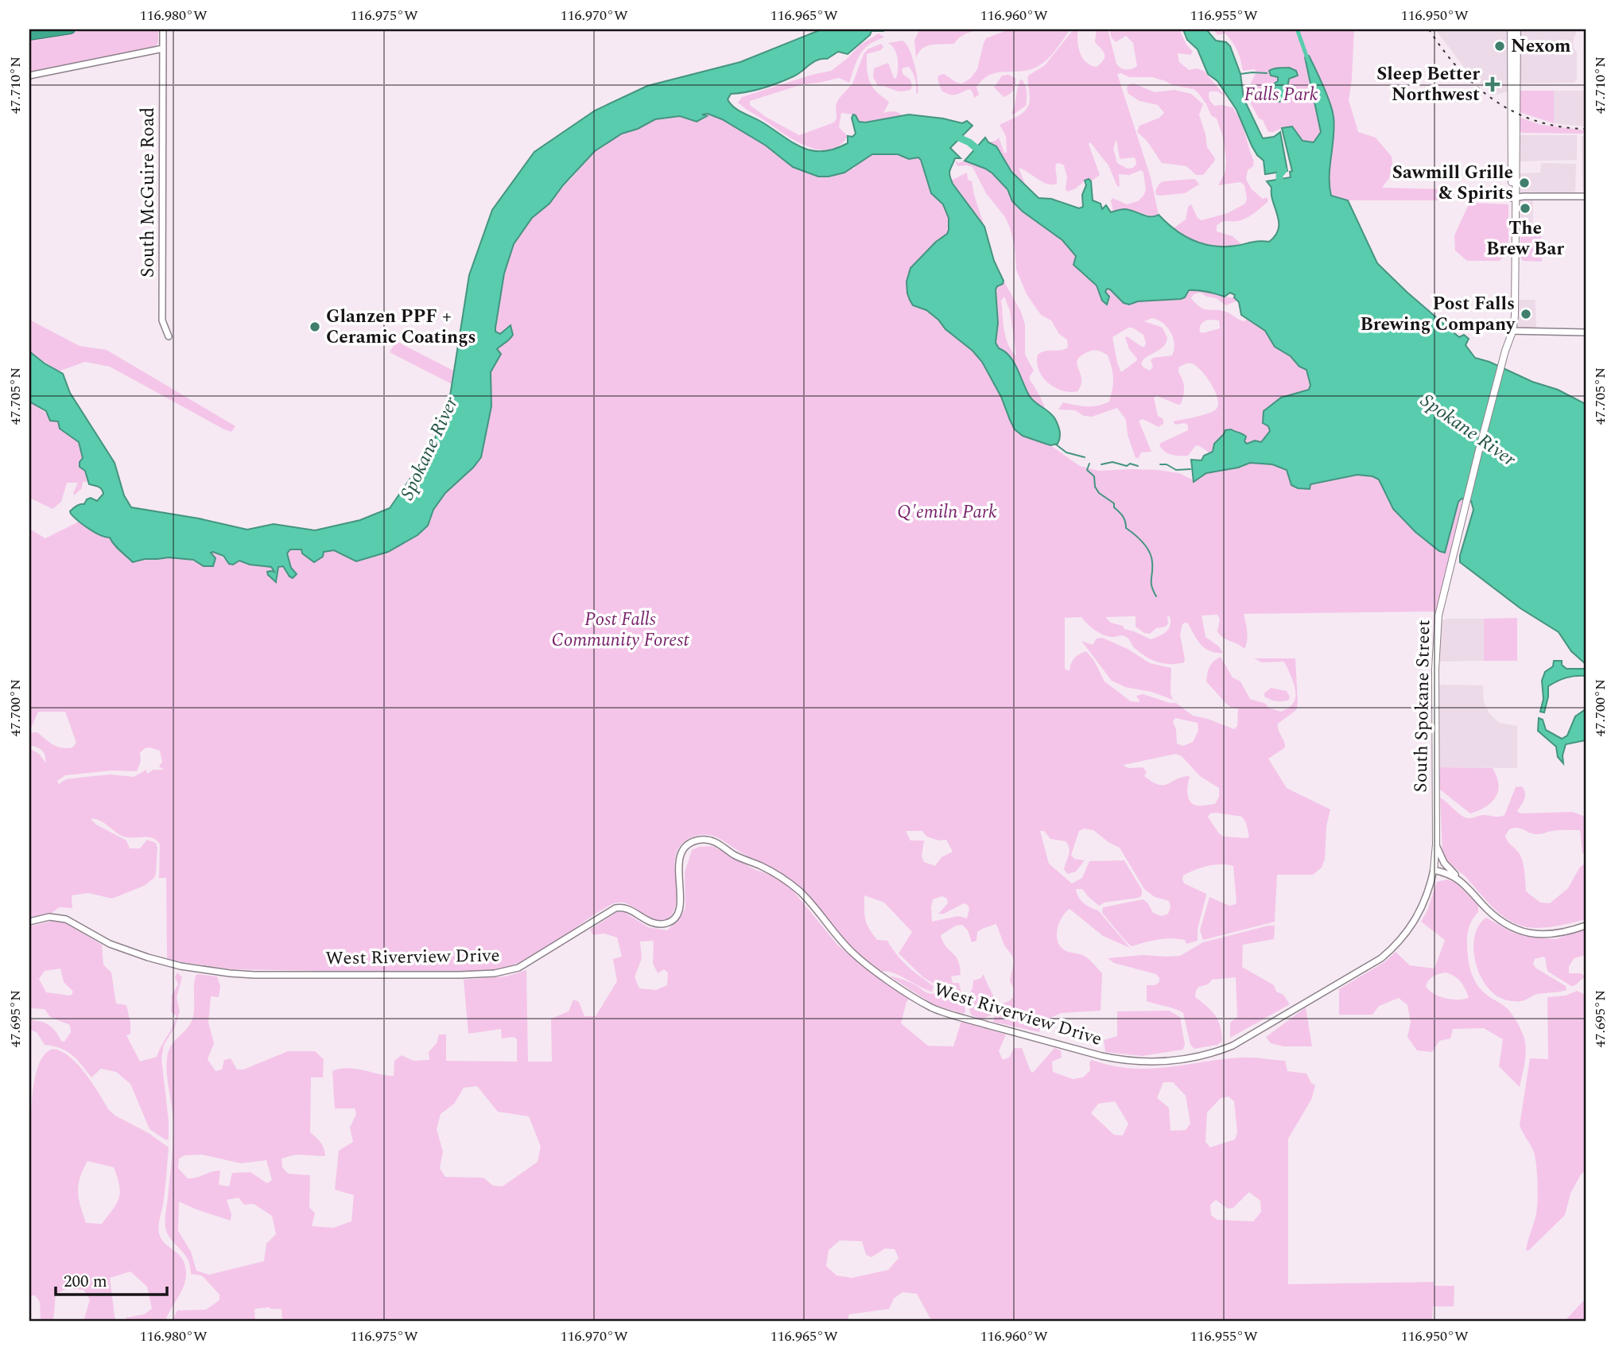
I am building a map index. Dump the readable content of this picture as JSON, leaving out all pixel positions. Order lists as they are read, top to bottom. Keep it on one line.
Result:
{"streets":{"main road":["South Spokane Street"],"street":["South McGuire Road","West Riverview Drive"]},"crossings":[["South Spokane Street","West Riverview Drive"]],"water":["Spokane River"],"parks":["Falls Park","Q'emiln Park","Post Falls Community Forest"],"places":{"other":["Nexom","Sawmill Grille & Spirits","The Brew Bar","Post Falls Brewing Company","Glanzen PPF + Ceramic Coatings"],"health":["Sleep Better Northwest"]},"scale_bar":"200 m","coordinates":["116.980°W","116.975°W","116.970°W","116.965°W","116.960°W","116.955°W","116.950°W","47.710°N","47.705°N","47.700°N","47.695°N"]}
